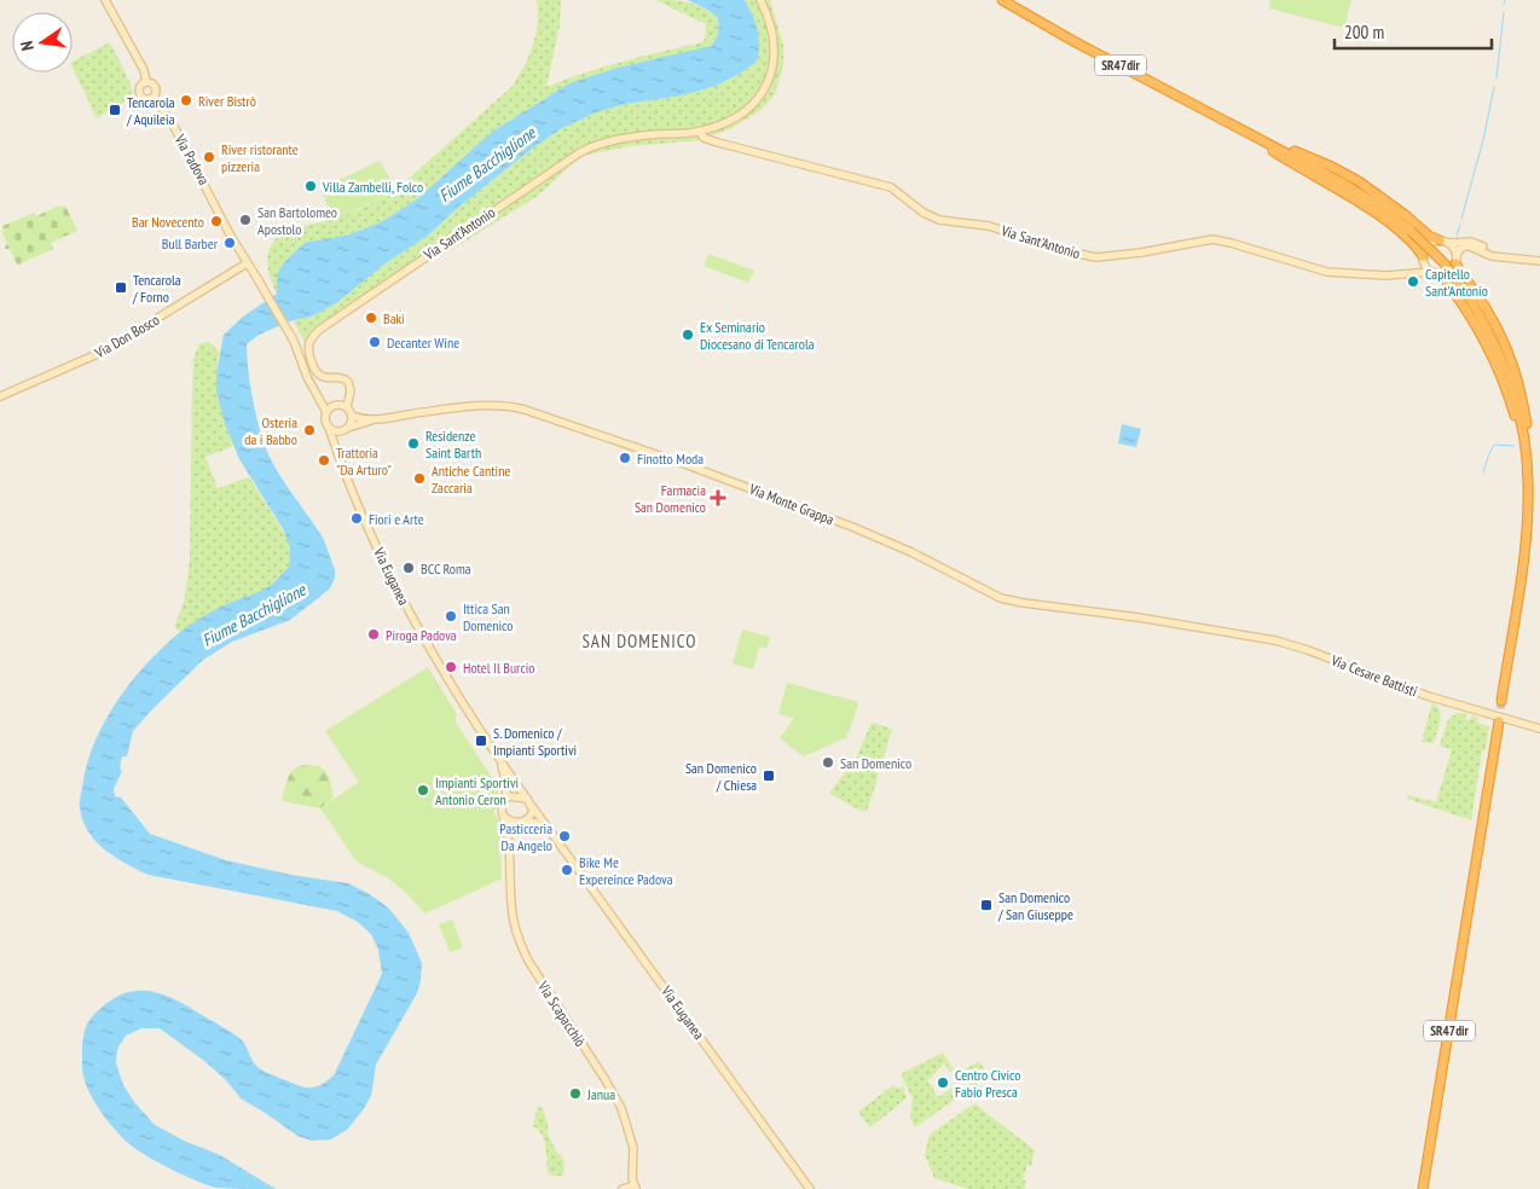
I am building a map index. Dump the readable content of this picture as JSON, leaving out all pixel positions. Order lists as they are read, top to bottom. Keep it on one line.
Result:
{"streets":{"highway":["SR47dir"],"street":["Via Padova","Via Sant'Antonio","Via Don Bosco","Via Monte Grappa","Via Euganea","Via Cesare Battisti","Via Scapacchiò"]},"crossings":[["Via Padova","Via Don Bosco"],["Via Padova","Via Euganea"],["Via Sant'Antonio","Via Monte Grappa"],["Via Sant'Antonio","Via Euganea"],["Via Monte Grappa","Via Euganea"],["Via Monte Grappa","Via Cesare Battisti"],["Via Euganea","Via Scapacchiò"]],"districts":["SAN DOMENICO"],"water":["Fiume Bacchiglione"],"places":{"other":["River Bistrò","River ristorante pizzeria","Villa Zambelli, Folco","San Bartolomeo Apostolo","Bar Novecento","Bull Barber","Capitello Sant'Antonio","Baki","Ex Seminario Diocesano di Tencarola","Decanter Wine","Osteria da i Babbo","Residenze Saint Barth","Finotto Moda","Trattoria \"Da Arturo\"","Antiche Cantine Zaccaria","Fiori e Arte","BCC Roma","Ittica San Domenico","Piroga Padova","Hotel Il Burcio","San Domenico","Impianti Sportivi Antonio Ceron","Pasticceria Da Angelo","Bike Me Expereince Padova","Centro Civico Fabio Presca","Janua"],"transit":["Tencarola / Aquileia","Tencarola / Forno","S. Domenico / Impianti Sportivi","San Domenico / Chiesa","San Domenico / San Giuseppe"],"health":["Farmacia San Domenico"]},"scale_bar":"200 m","north":"left"}
